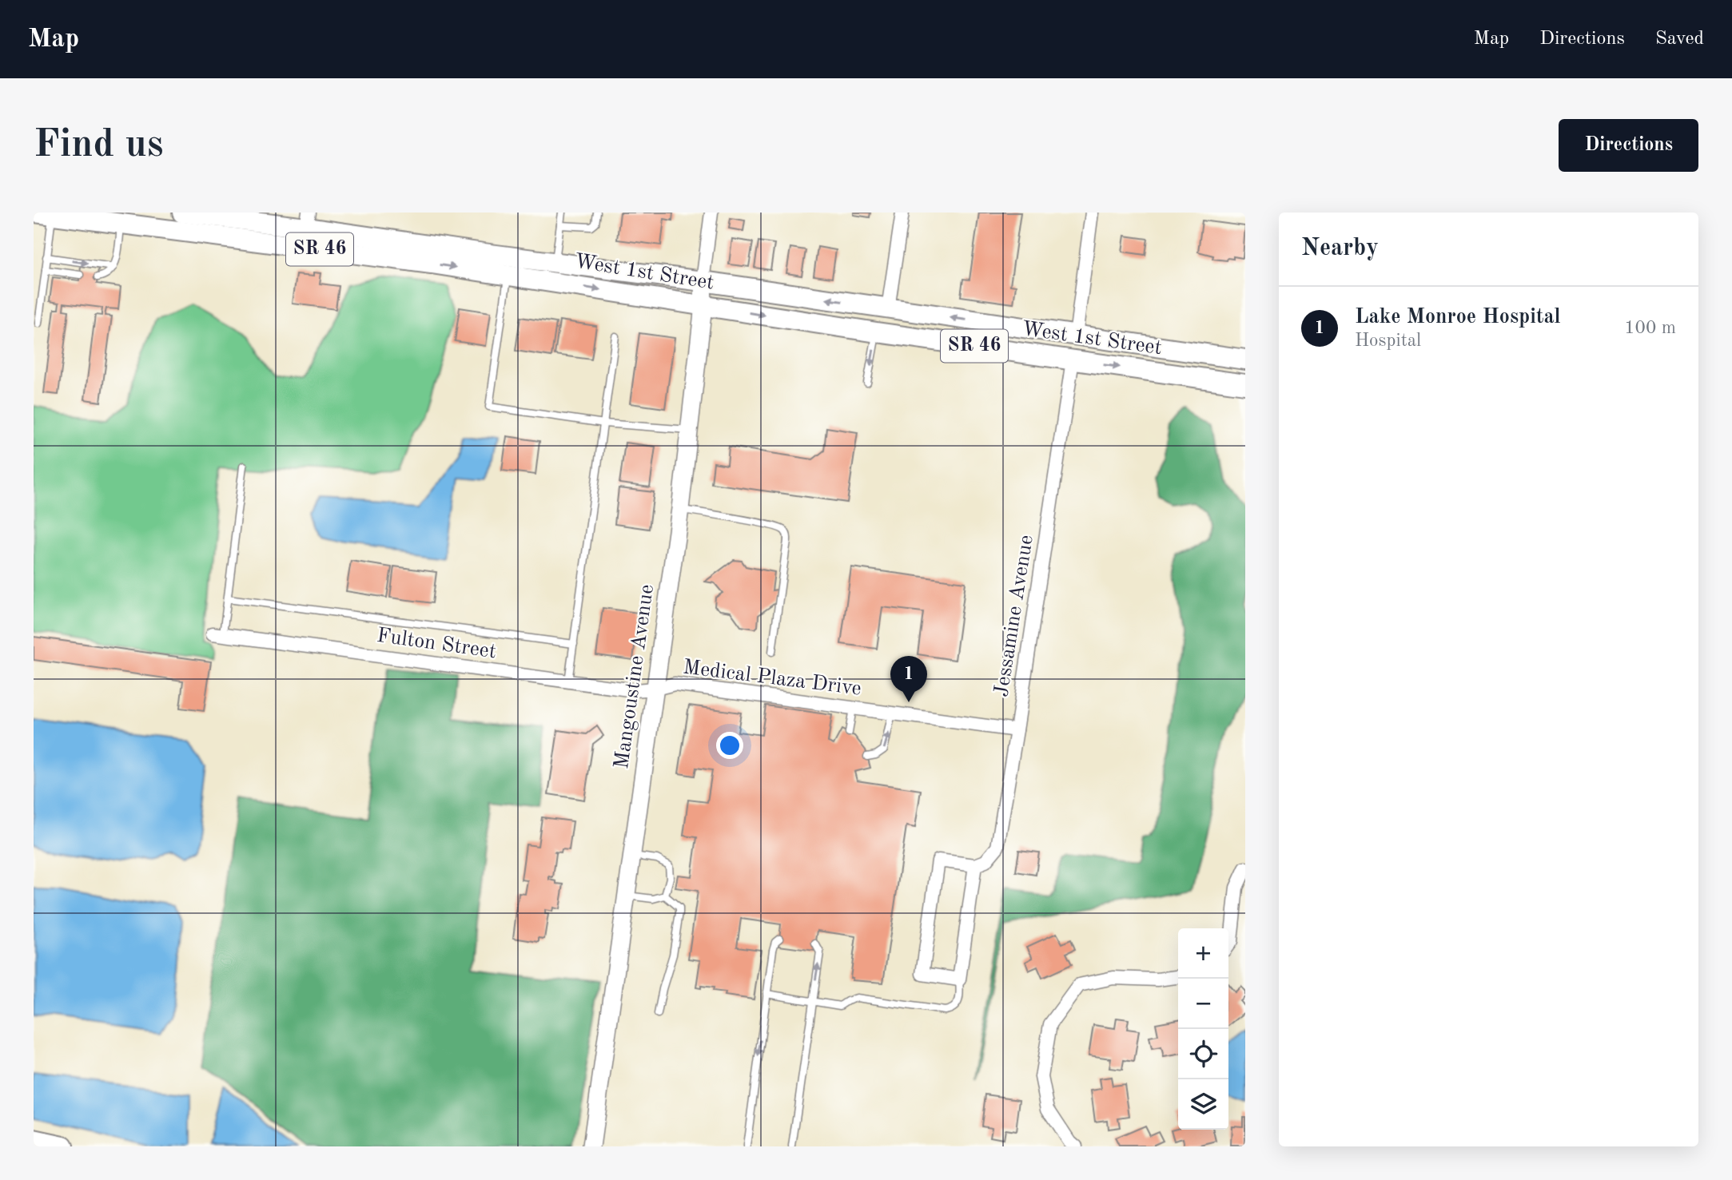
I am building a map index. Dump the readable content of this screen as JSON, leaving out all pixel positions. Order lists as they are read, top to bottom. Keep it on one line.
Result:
{"streets":{"main road":["SR 46","West 1st Street"],"street":["Jessamine Avenue","Fulton Street","Mangoustine Avenue","Medical Plaza Drive"]},"crossings":[["West 1st Street","Jessamine Avenue"],["West 1st Street","Mangoustine Avenue"],["Jessamine Avenue","Medical Plaza Drive"],["Fulton Street","Mangoustine Avenue"],["Fulton Street","Medical Plaza Drive"],["Mangoustine Avenue","Medical Plaza Drive"]],"page":{"header":"Map","nav":["Map","Directions","Saved"],"buttons":"Directions","title":"Find us","heading":"Nearby","list":[{"mark":"1","name":"Lake Monroe Hospital","note":"Hospital","value":"100 m"}],"pins":"1","map_buttons":["+","−"]}}
